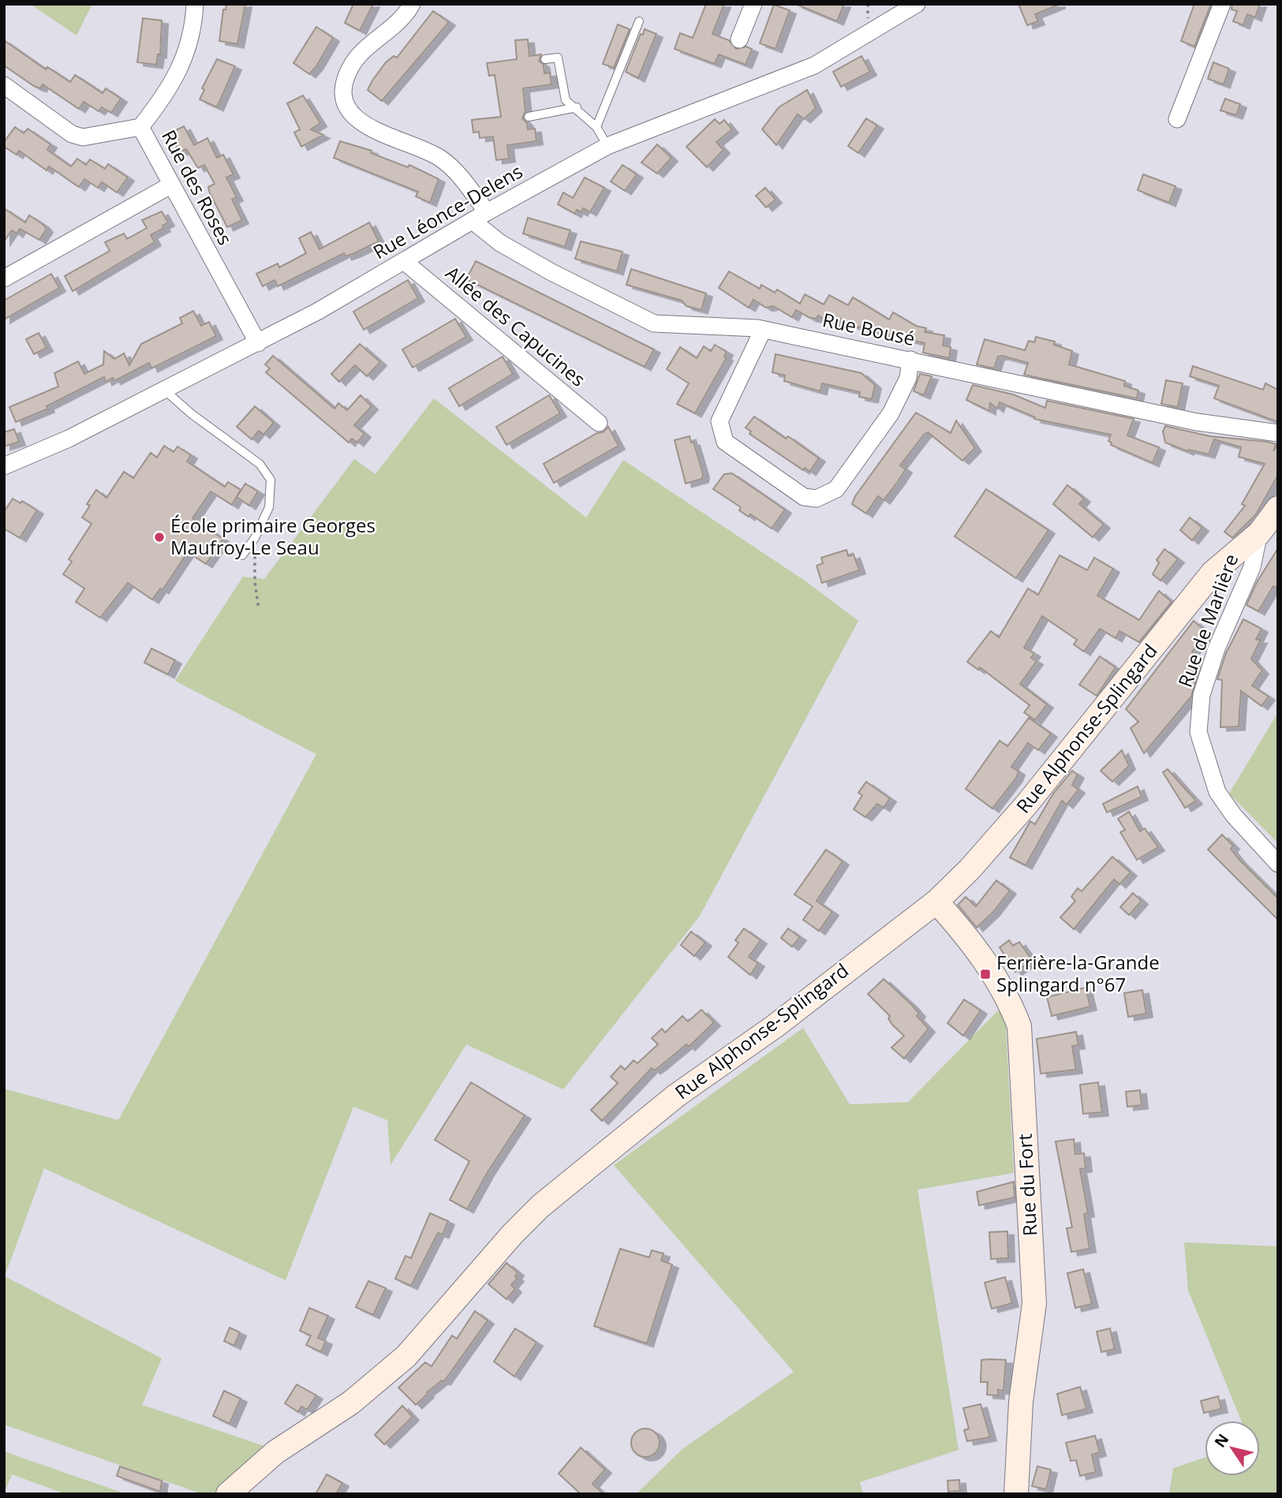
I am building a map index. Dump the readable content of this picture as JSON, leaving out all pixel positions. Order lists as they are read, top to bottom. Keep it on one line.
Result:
{"streets":{"street":["Rue des Roses","Rue Léonce-Delens","Allée des Capucines","Rue Bousé","Rue de Marlière","Rue Alphonse-Splingard","Rue du Fort"]},"crossings":[["Rue des Roses","Rue Léonce-Delens"],["Rue Léonce-Delens","Allée des Capucines"],["Rue Léonce-Delens","Rue Bousé"],["Rue de Marlière","Rue Alphonse-Splingard"],["Rue Alphonse-Splingard","Rue du Fort"]],"places":{"other":["École primaire Georges Maufroy-Le Seau"],"transit":["Ferrière-la-Grande Splingard n°67"]},"north":"top left"}
